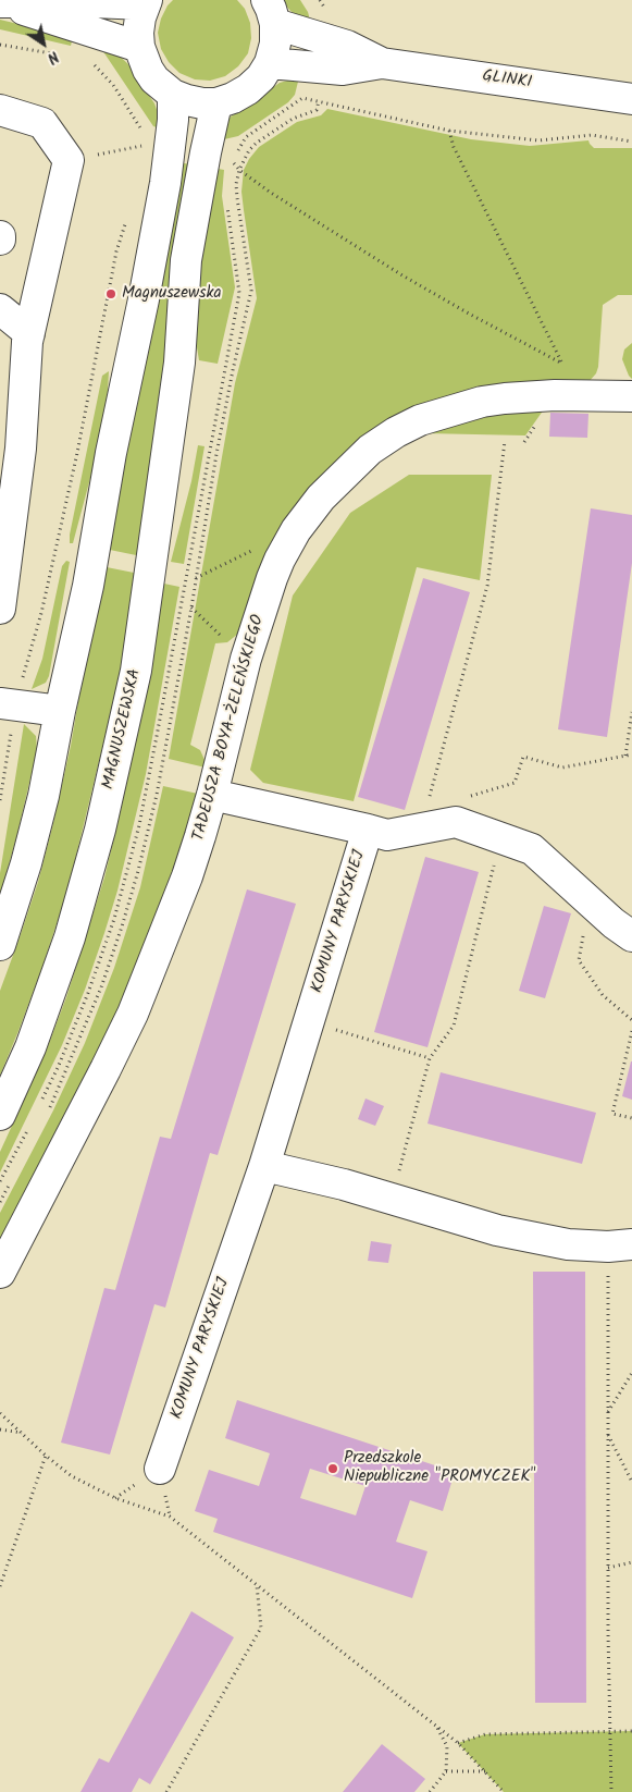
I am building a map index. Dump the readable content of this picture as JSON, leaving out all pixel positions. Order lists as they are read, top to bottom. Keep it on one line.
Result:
{"streets":{"street":["GLINKI","TADEUSZA BOYA-ŻELEŃSKIEGO","MAGNUSZEWSKA","KOMUNY PARYSKIEJ"]},"crossings":[["TADEUSZA BOYA-ŻELEŃSKIEGO","KOMUNY PARYSKIEJ"]],"places":["Magnuszewska","Przedszkole Niepubliczne \"PROMYCZEK\""],"north":"bottom right"}
